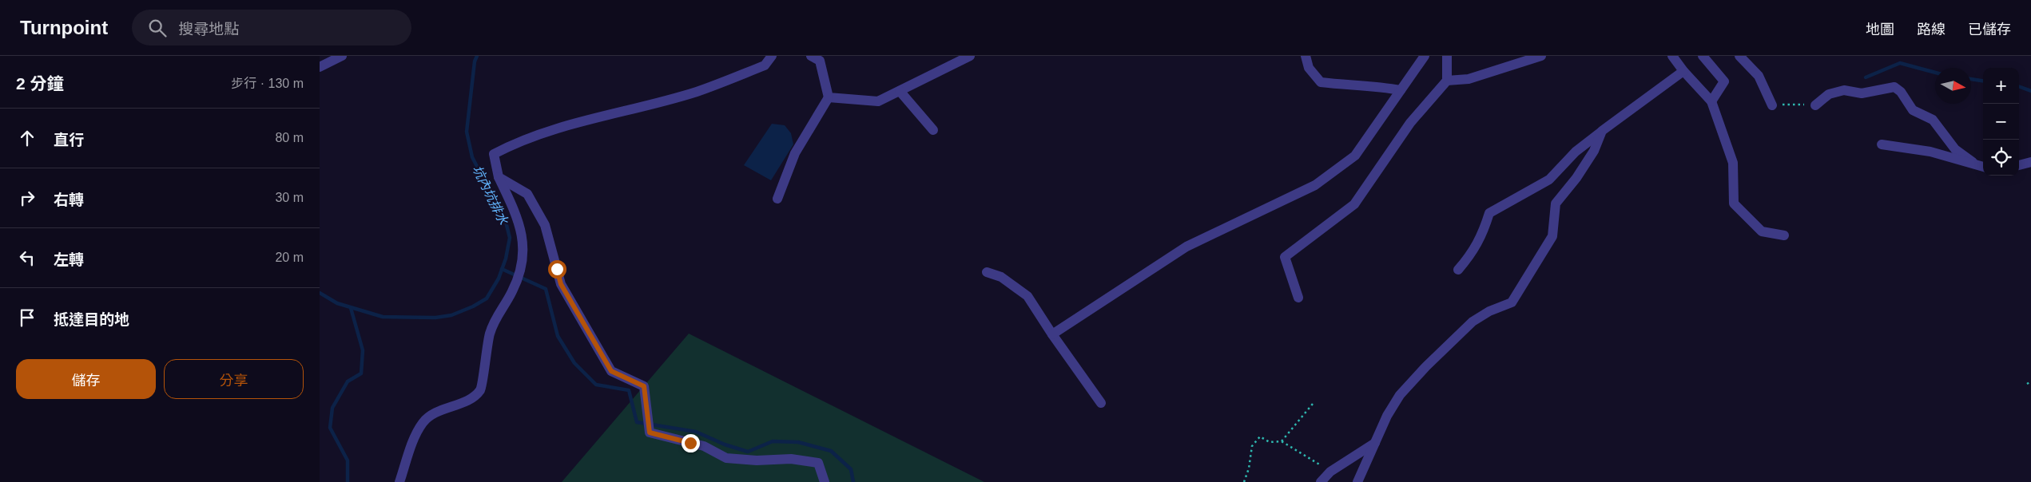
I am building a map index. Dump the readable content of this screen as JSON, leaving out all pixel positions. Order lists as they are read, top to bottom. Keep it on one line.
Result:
{"water":["坑內坑排水"],"north":"right","page":{"header":"Turnpoint","search":"搜尋地點","nav":["地圖","路線","已儲存"],"heading":["2 分鐘","步行 · 130 m"],"map_buttons":["+","−"],"list":[["直行","80 m"],["右轉","30 m"],["左轉","20 m"],"抵達目的地"],"buttons":["儲存","分享"]}}
